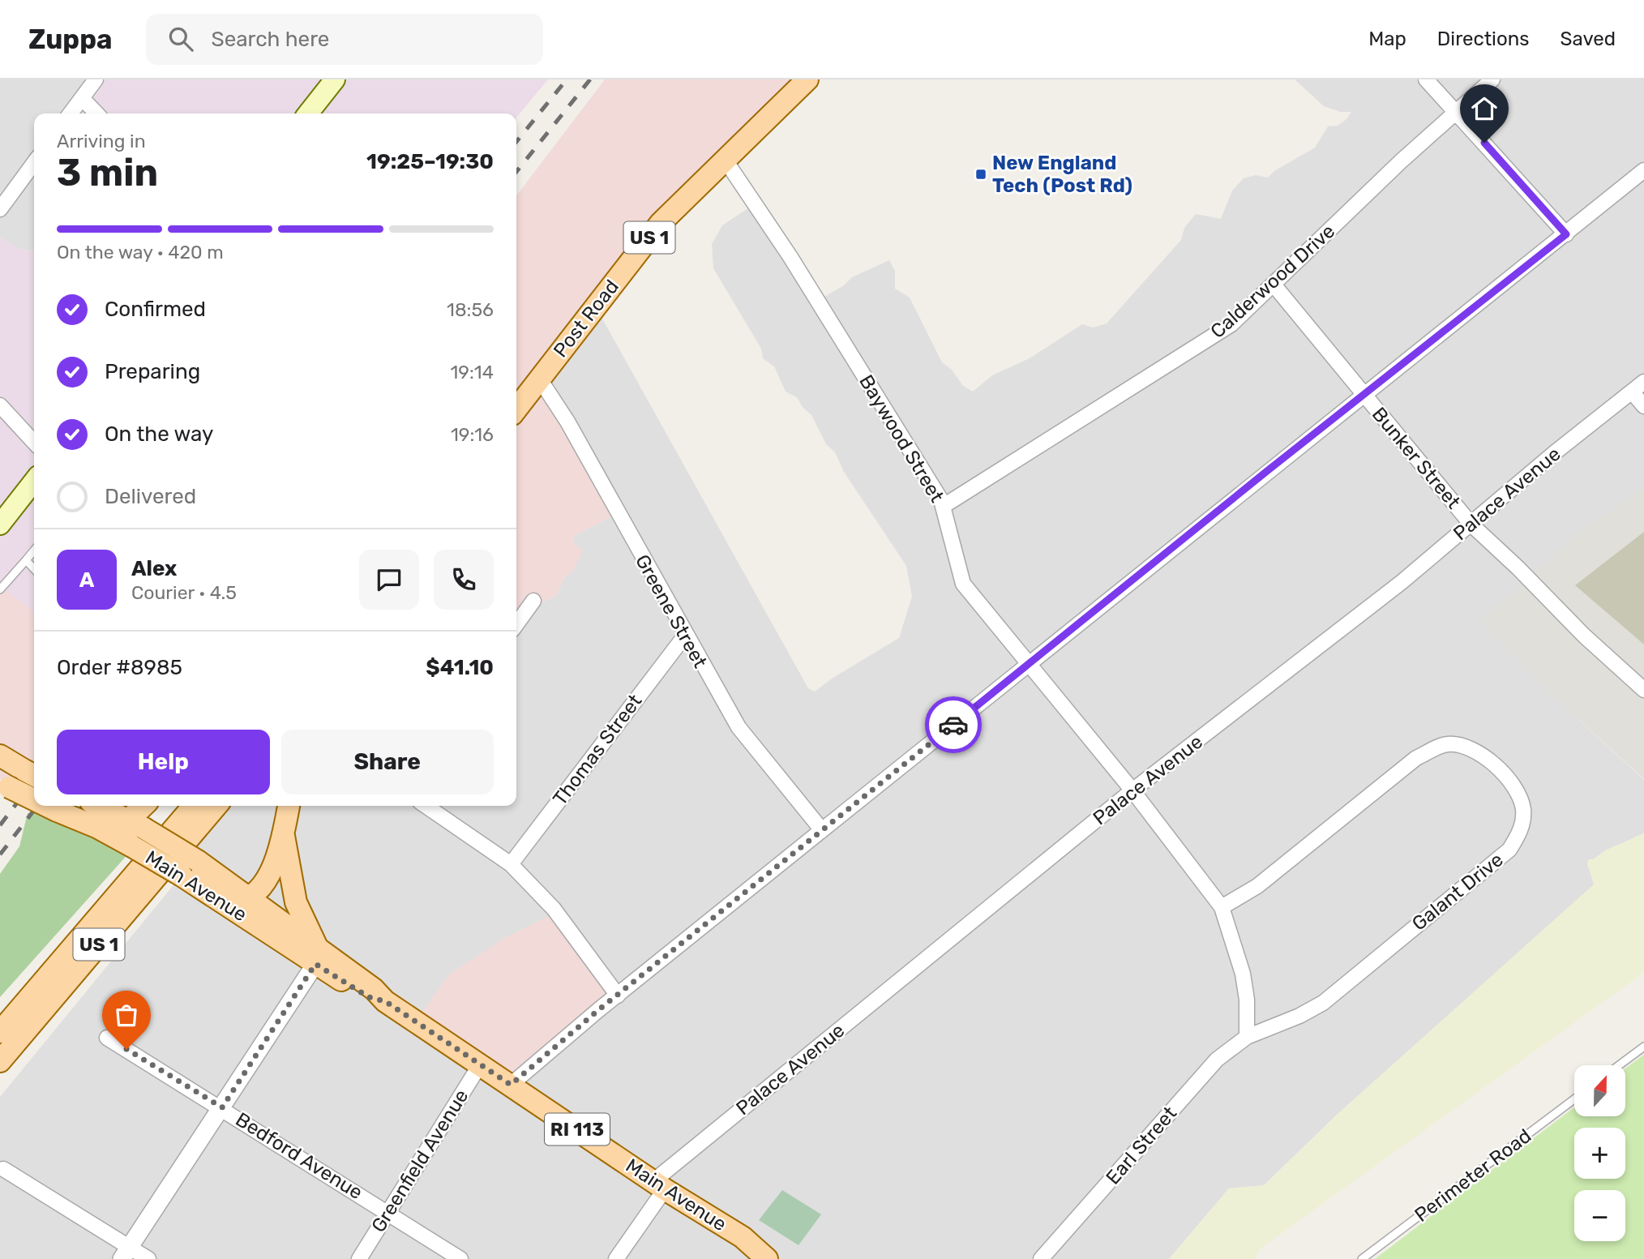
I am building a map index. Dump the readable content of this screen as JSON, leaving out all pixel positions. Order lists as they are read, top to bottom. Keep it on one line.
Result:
{"streets":{"main road":["US 1","Post Road","Main Avenue","RI 113"],"street":["Calderwood Drive","Baywood Street","Bunker Street","Palace Avenue","Greene Street","Thomas Street","Galant Drive","Earl Street","Bedford Avenue","Greenfield Avenue"],"lane":["Perimeter Road"]},"crossings":[["Calderwood Drive","Baywood Street"],["Calderwood Drive","Bunker Street"],["Post Road","Baywood Street"],["Post Road","Greene Street"],["Baywood Street","Palace Avenue"],["Baywood Street","Galant Drive"],["Baywood Street","Earl Street"],["Bunker Street","Palace Avenue"],["Palace Avenue","Main Avenue"],["Greene Street","Thomas Street"],["Main Avenue","Greenfield Avenue"],["Galant Drive","Earl Street"],["Bedford Avenue","Greenfield Avenue"]],"places":{"transit":["New England Tech (Post Rd)"]},"north":"top","page":{"header":"Zuppa","search":"Search here","nav":["Map","Directions","Saved"],"heading":["3 min","Arriving in","19:25–19:30"],"panel":["Alex","Courier · 4.5","Order #8985","$41.10"],"bar":"On the way · 420 m","list":[["Confirmed","18:56"],["Preparing","19:14"],["On the way","19:16"],"Delivered"],"round":"A","buttons":["Help","Share"],"map_buttons":["+","−"]}}
